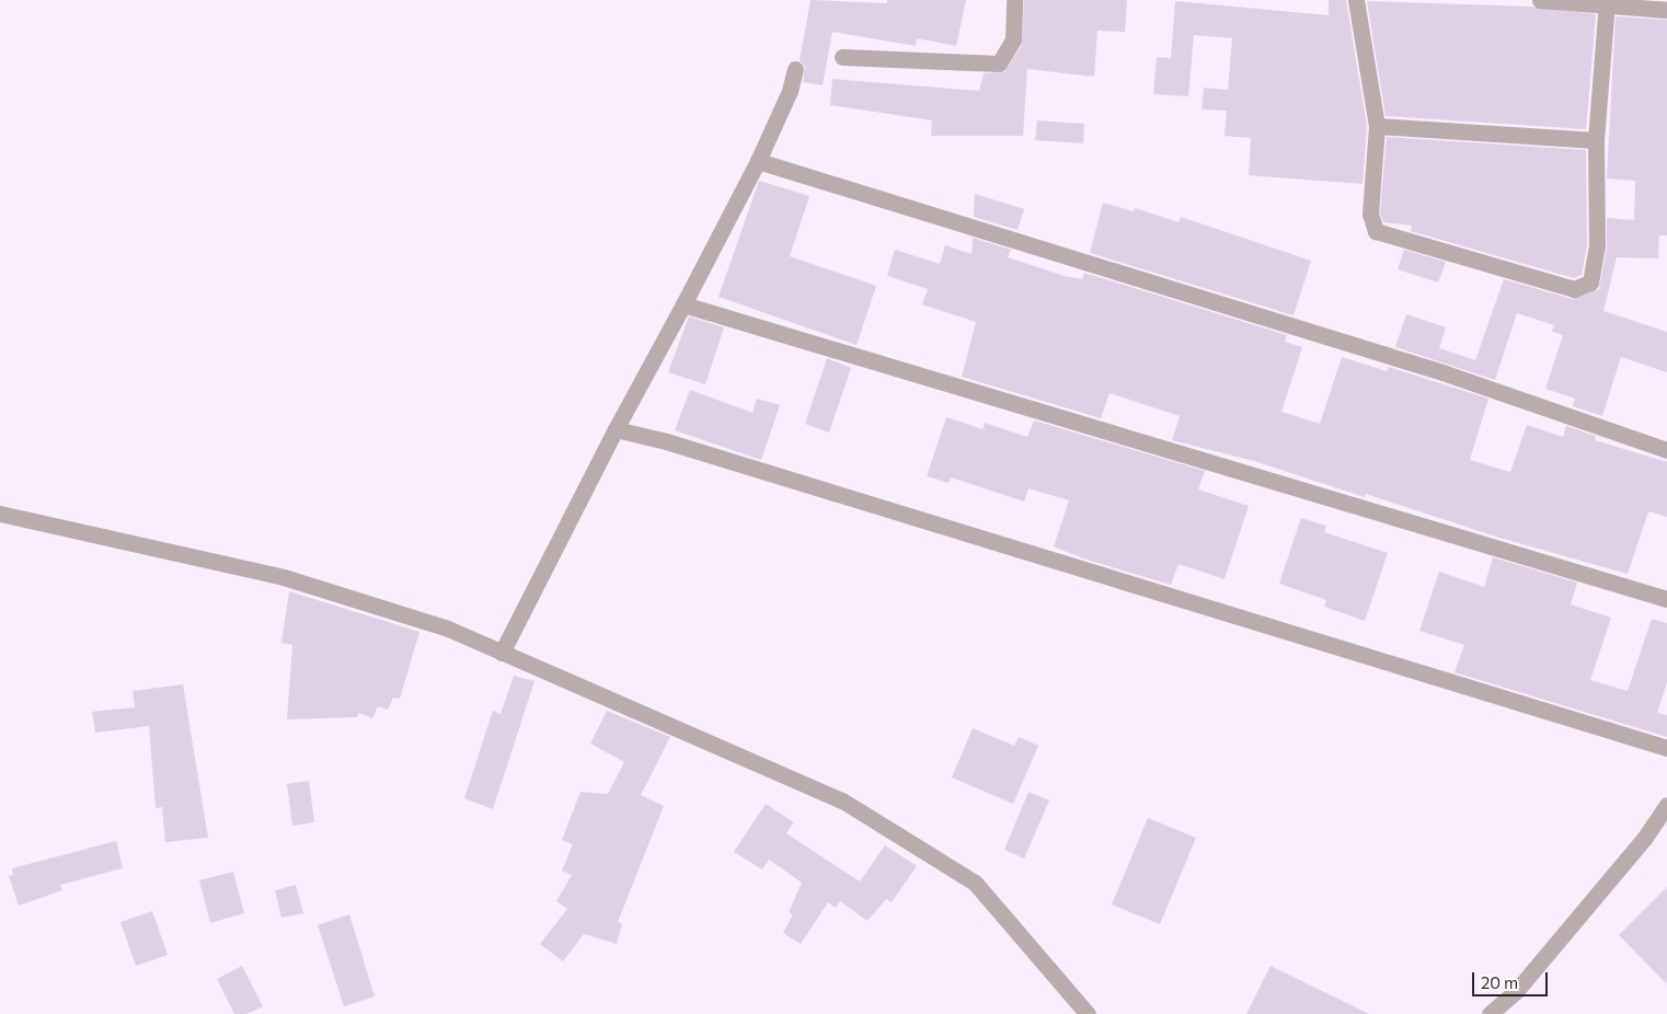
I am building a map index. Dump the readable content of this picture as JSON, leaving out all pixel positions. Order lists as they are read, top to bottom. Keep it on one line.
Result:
{"scale_bar":"20 m"}
